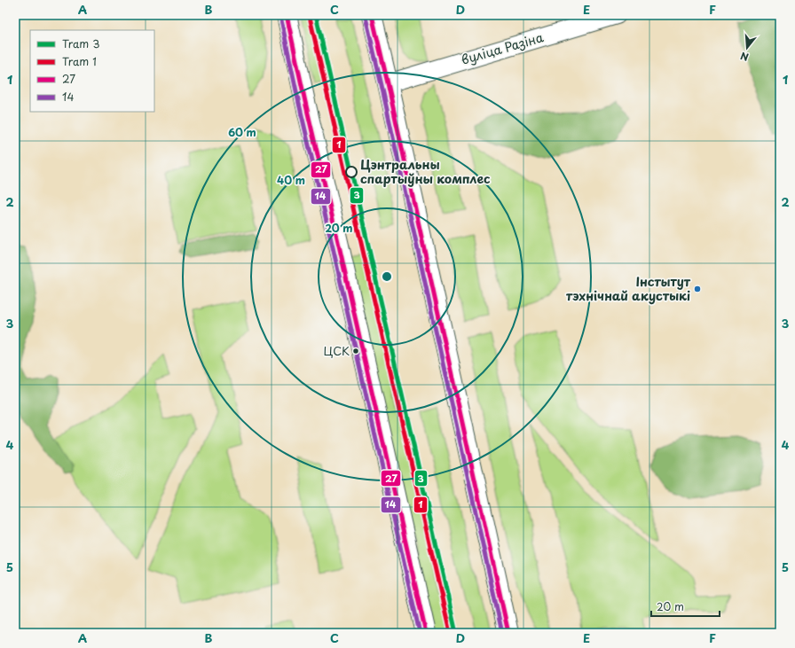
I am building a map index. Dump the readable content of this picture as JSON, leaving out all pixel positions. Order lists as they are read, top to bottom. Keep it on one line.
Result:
{"streets":{"street":["вуліца Разіна"]},"places":["Цэнтральны спартыўны комплес","Інстытут тэхнічнай акустыкі","ЦСК"],"lines":["tram line 3","transit line 27","transit line 14","tram line 1"],"legend":["Tram 3","Tram 1","27","14"],"scale_bar":"20 m","north":"bottom","grid":{"columns":["A","B","C","D","E","F"],"rows":["1","2","3","4","5"]},"rings":["60 m","40 m","20 m"]}
